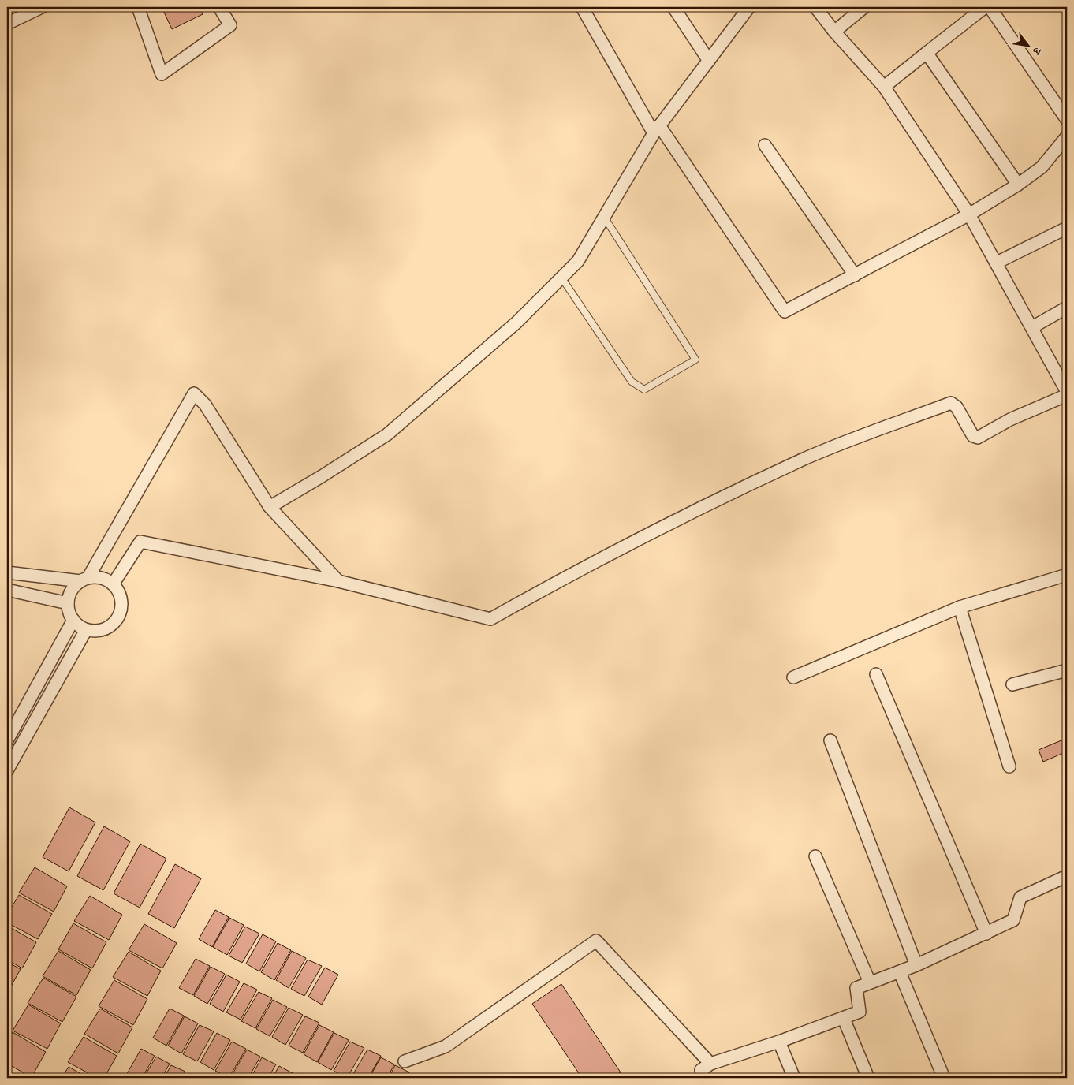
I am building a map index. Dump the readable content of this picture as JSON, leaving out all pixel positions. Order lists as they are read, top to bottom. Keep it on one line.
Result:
{"north":"bottom right"}
